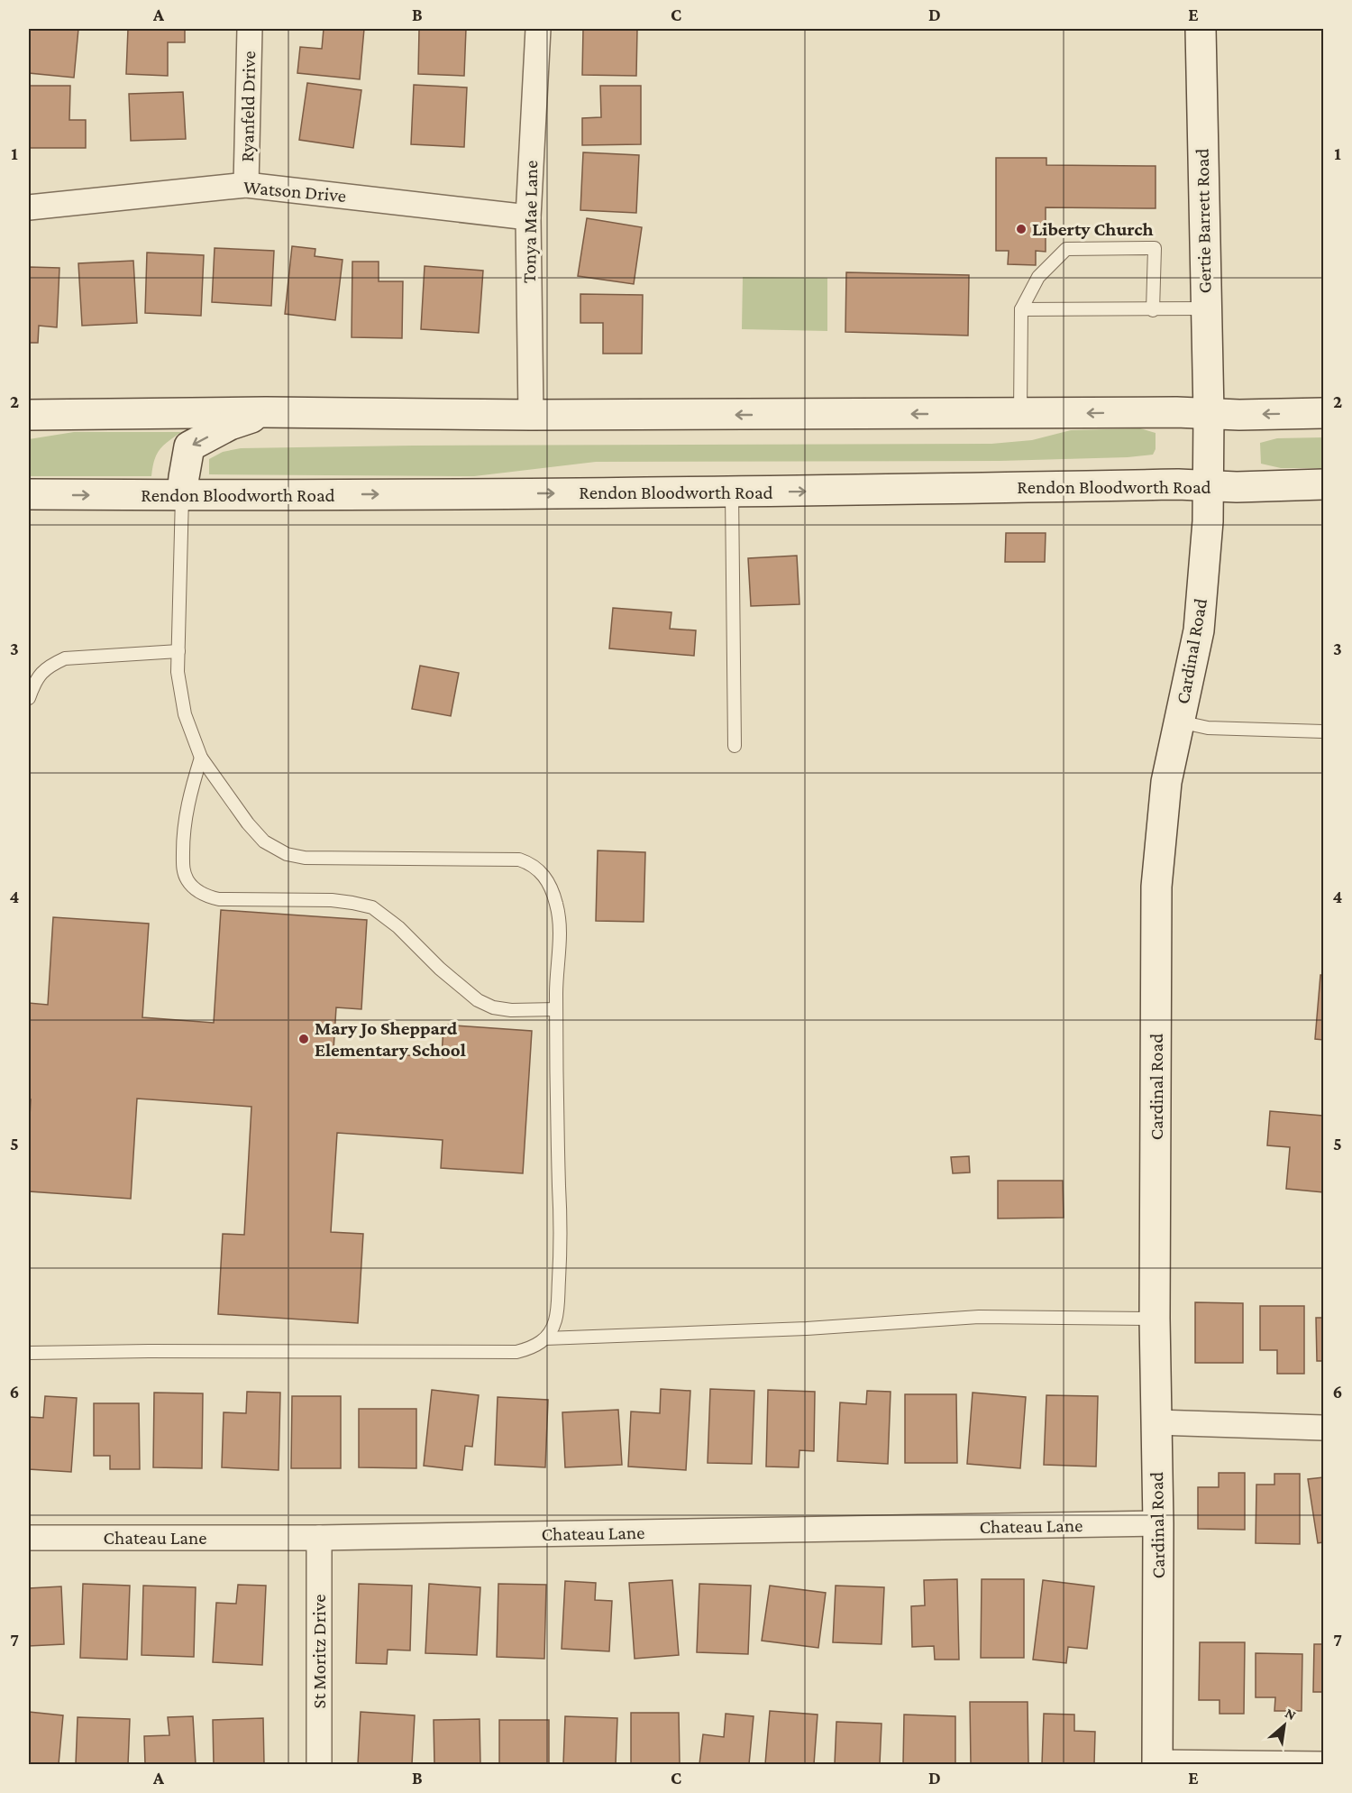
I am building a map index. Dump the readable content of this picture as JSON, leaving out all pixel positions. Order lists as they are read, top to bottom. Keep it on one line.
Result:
{"streets":{"main road":["Gertie Barrett Road","Rendon Bloodworth Road","Cardinal Road"],"street":["Ryanfeld Drive","Watson Drive","Tonya Mae Lane","Chateau Lane","St Moritz Drive"]},"crossings":[["Ryanfeld Drive","Watson Drive"],["Watson Drive","Tonya Mae Lane"],["Gertie Barrett Road","Cardinal Road"],["Rendon Bloodworth Road","Cardinal Road"],["Cardinal Road","Chateau Lane"],["Chateau Lane","St Moritz Drive"]],"places":["Liberty Church","Mary Jo Sheppard Elementary School"],"north":"top right","grid":{"columns":["A","B","C","D","E"],"rows":["1","2","3","4","5","6","7"]}}
